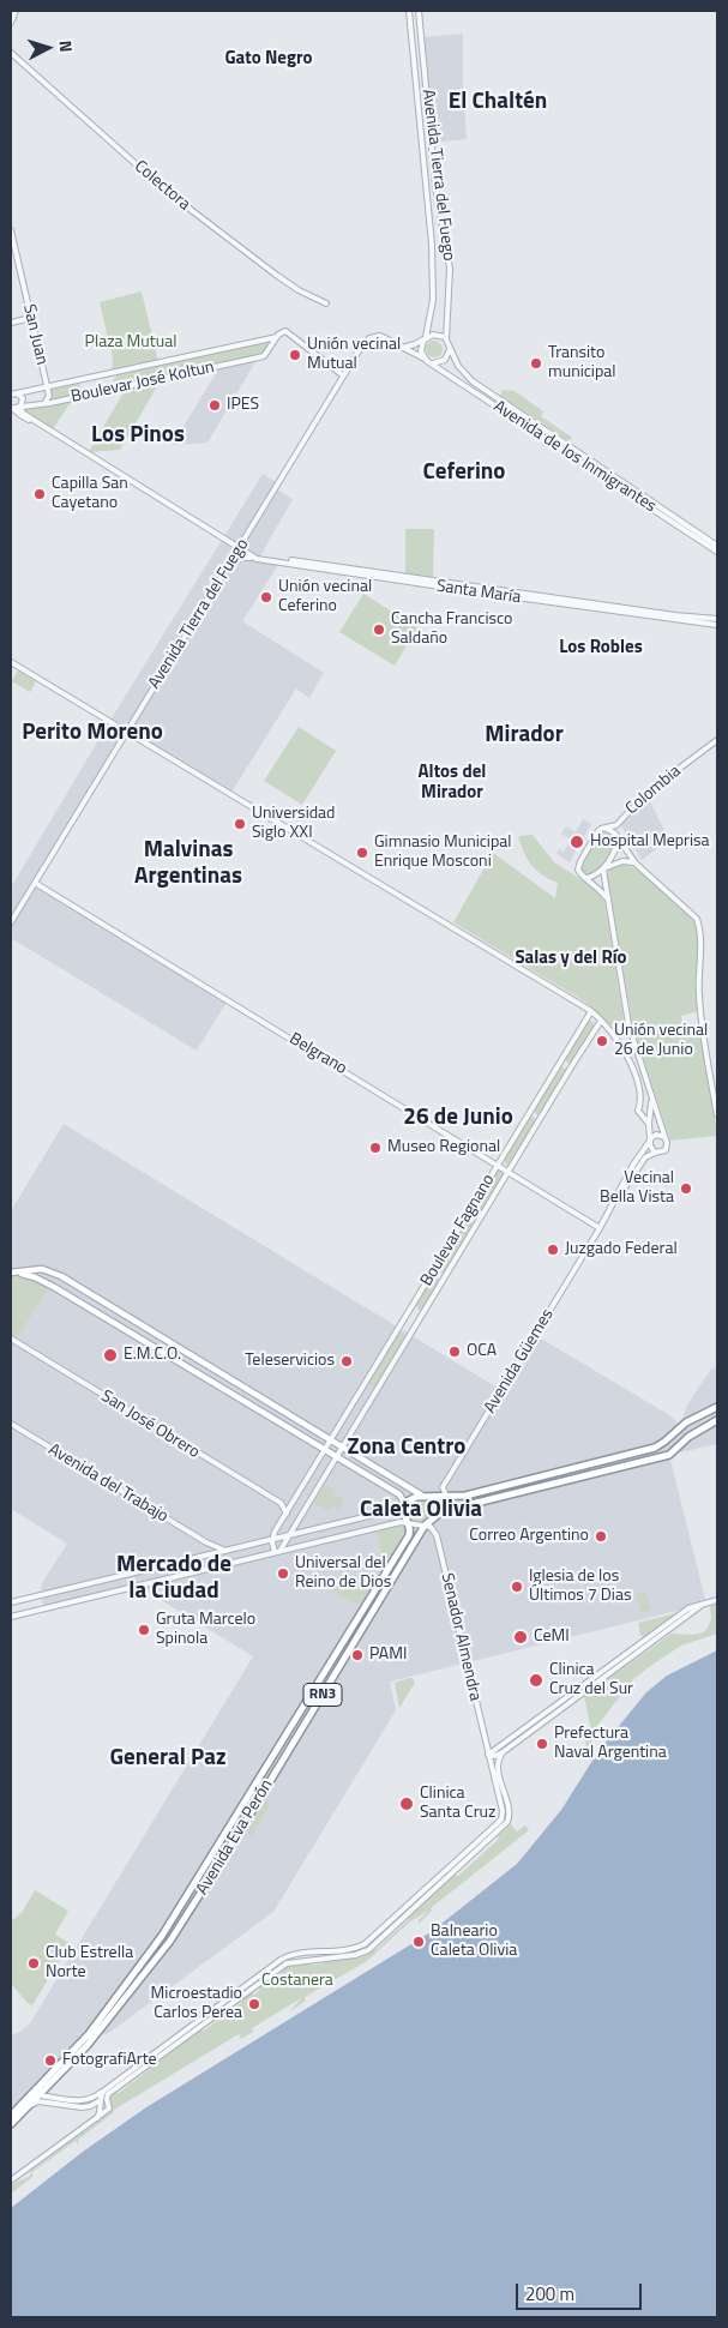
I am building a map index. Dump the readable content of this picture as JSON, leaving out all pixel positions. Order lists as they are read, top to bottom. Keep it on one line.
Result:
{"streets":{"highway":["RN3","Avenida Eva Perón"],"street":["Avenida Tierra del Fuego","Colectora","San Juan","Boulevar José Koltun","Avenida de los Inmigrantes","Santa María","Colombia","Belgrano","Boulevar Fagnano","Avenida Güemes","San José Obrero","Avenida del Trabajo","Senador Almendra"]},"crossings":[["Avenida Tierra del Fuego","Avenida de los Inmigrantes"],["Avenida Tierra del Fuego","Santa María"],["Avenida Tierra del Fuego","Belgrano"],["San Juan","Boulevar José Koltun"],["Boulevar José Koltun","Santa María"],["Belgrano","Boulevar Fagnano"],["Belgrano","Avenida Güemes"],["Boulevar Fagnano","San José Obrero"],["Senador Almendra","RN3"],["Senador Almendra","Avenida Eva Perón"],["RN3","Avenida Eva Perón"]],"districts":["Gato Negro","El Chaltén","Los Pinos","Ceferino","Los Robles","Perito Moreno","Mirador","Altos del Mirador","Malvinas Argentinas","Salas y del Río","26 de Junio","Zona Centro","Caleta Olivia","Mercado de la Ciudad","General Paz"],"parks":["Plaza Mutual","Costanera"],"places":["Unión vecinal Mutual","Transito municipal","IPES","Capilla San Cayetano","Unión vecinal Ceferino","Cancha Francisco Saldaño","Universidad Siglo XXI","Hospital Meprisa","Gimnasio Municipal Enrique Mosconi","Unión vecinal 26 de Junio","Museo Regional","Vecinal Bella Vista","Juzgado Federal","OCA","E.M.C.O.","Teleservicios","Correo Argentino","Universal del Reino de Dios","Iglesia de los Últimos 7 Dias","Gruta Marcelo Spinola","CeMI","PAMI","Clinica Cruz del Sur","Prefectura Naval Argentina","Clinica Santa Cruz","Balneario Caleta Olivia","Club Estrella Norte","Microestadio Carlos Perea","FotografiArte"],"scale_bar":"200 m","north":"right"}
